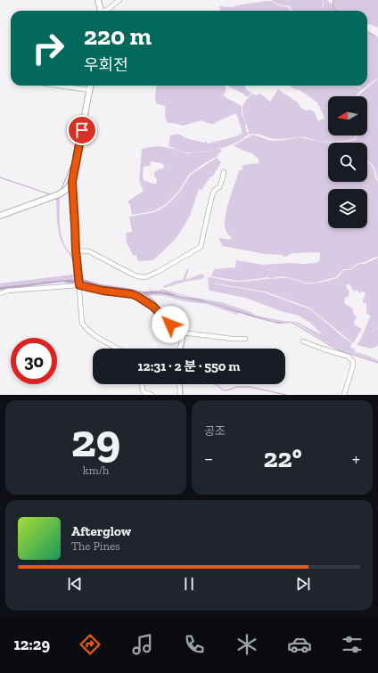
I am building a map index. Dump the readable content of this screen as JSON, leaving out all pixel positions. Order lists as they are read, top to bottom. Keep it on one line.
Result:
{"north":"left","page":{"turn":["220 m","우회전"],"limit":"30","trip":"12:31 · 2 분 · 550 m","tile":[["29","km/h"],"공조"],"heat":["−","22°","+"],"song":["Afterglow","The Pines"],"tabs":"12:29"}}
